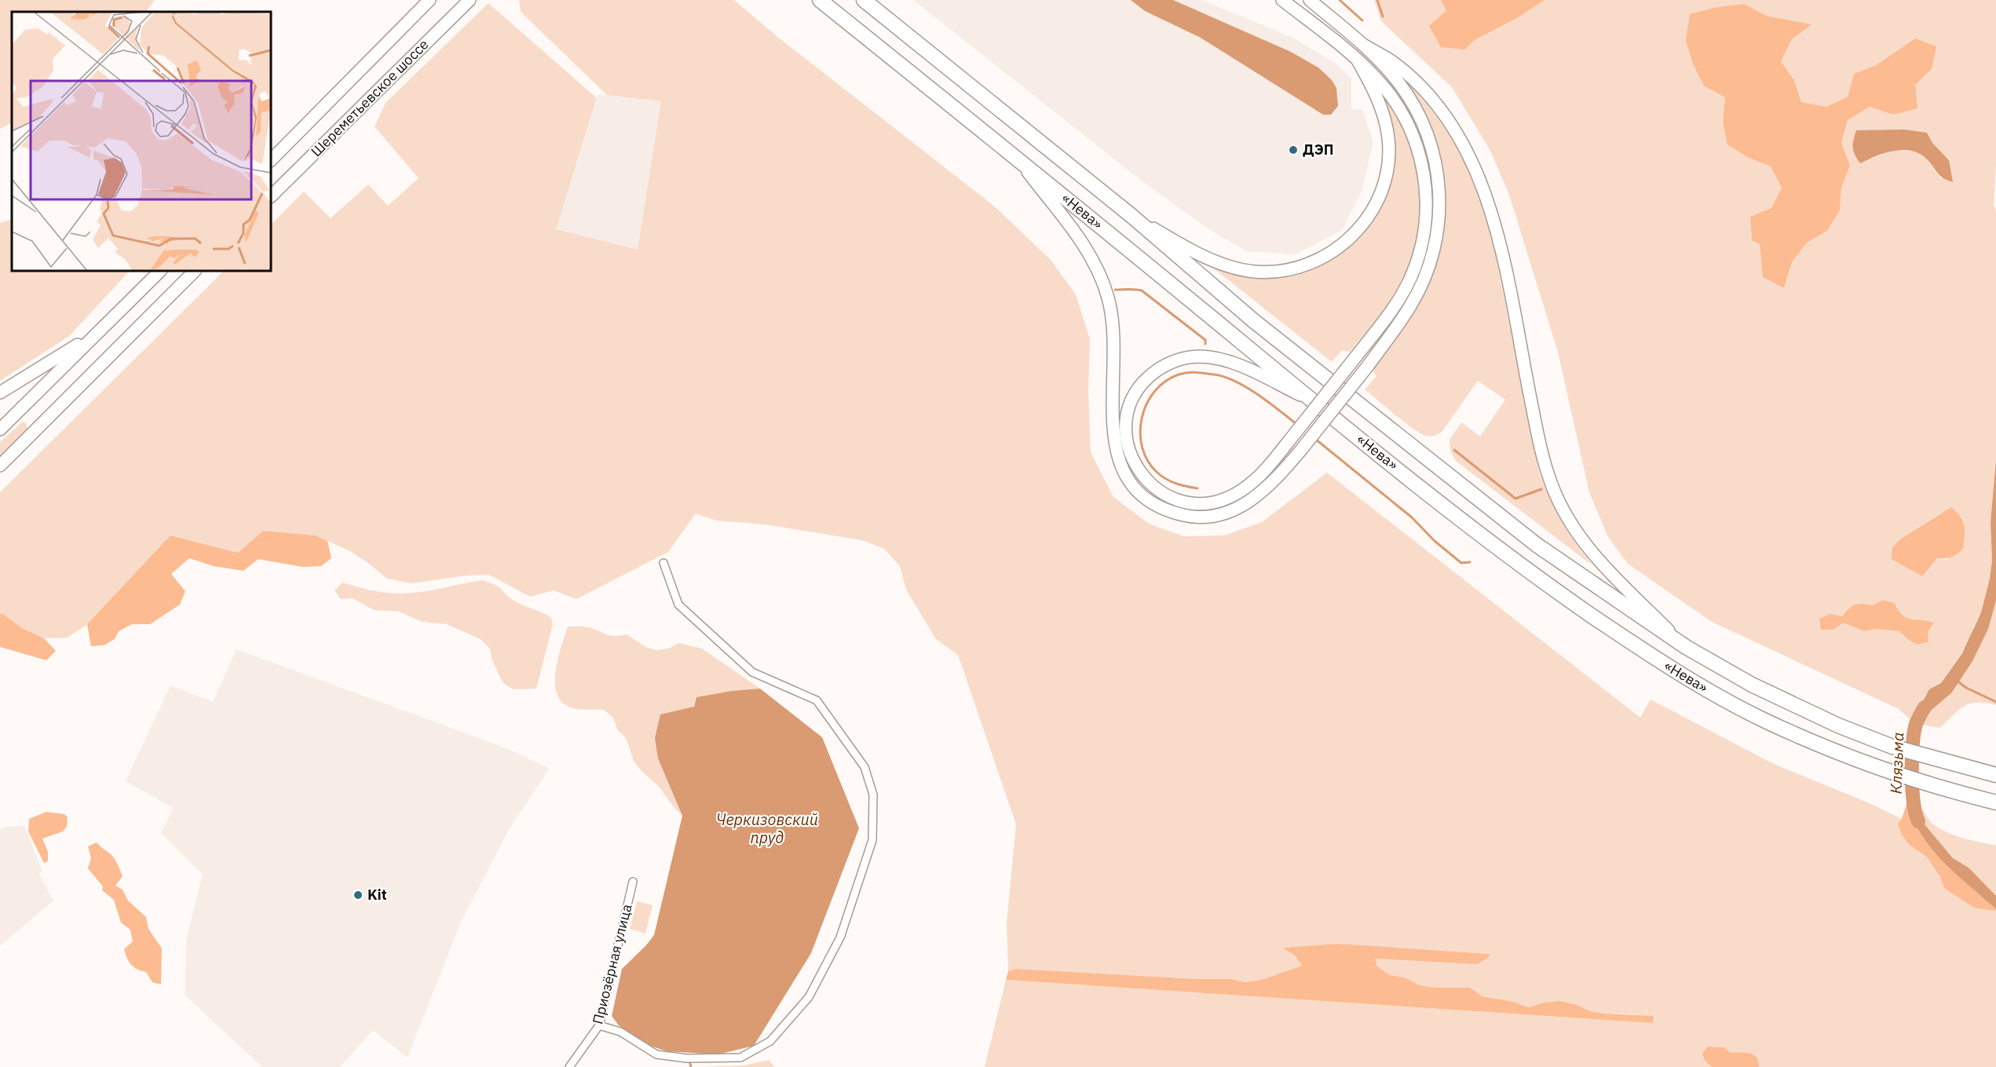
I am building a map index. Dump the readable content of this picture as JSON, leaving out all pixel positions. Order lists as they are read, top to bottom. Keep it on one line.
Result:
{"streets":{"highway":["«Нева»"],"main road":["Шереметьевское шоссе"],"street":["Приозёрная улица"]},"water":["Клязьма","Черкизовский пруд"],"places":["ДЭП","Kit"]}
